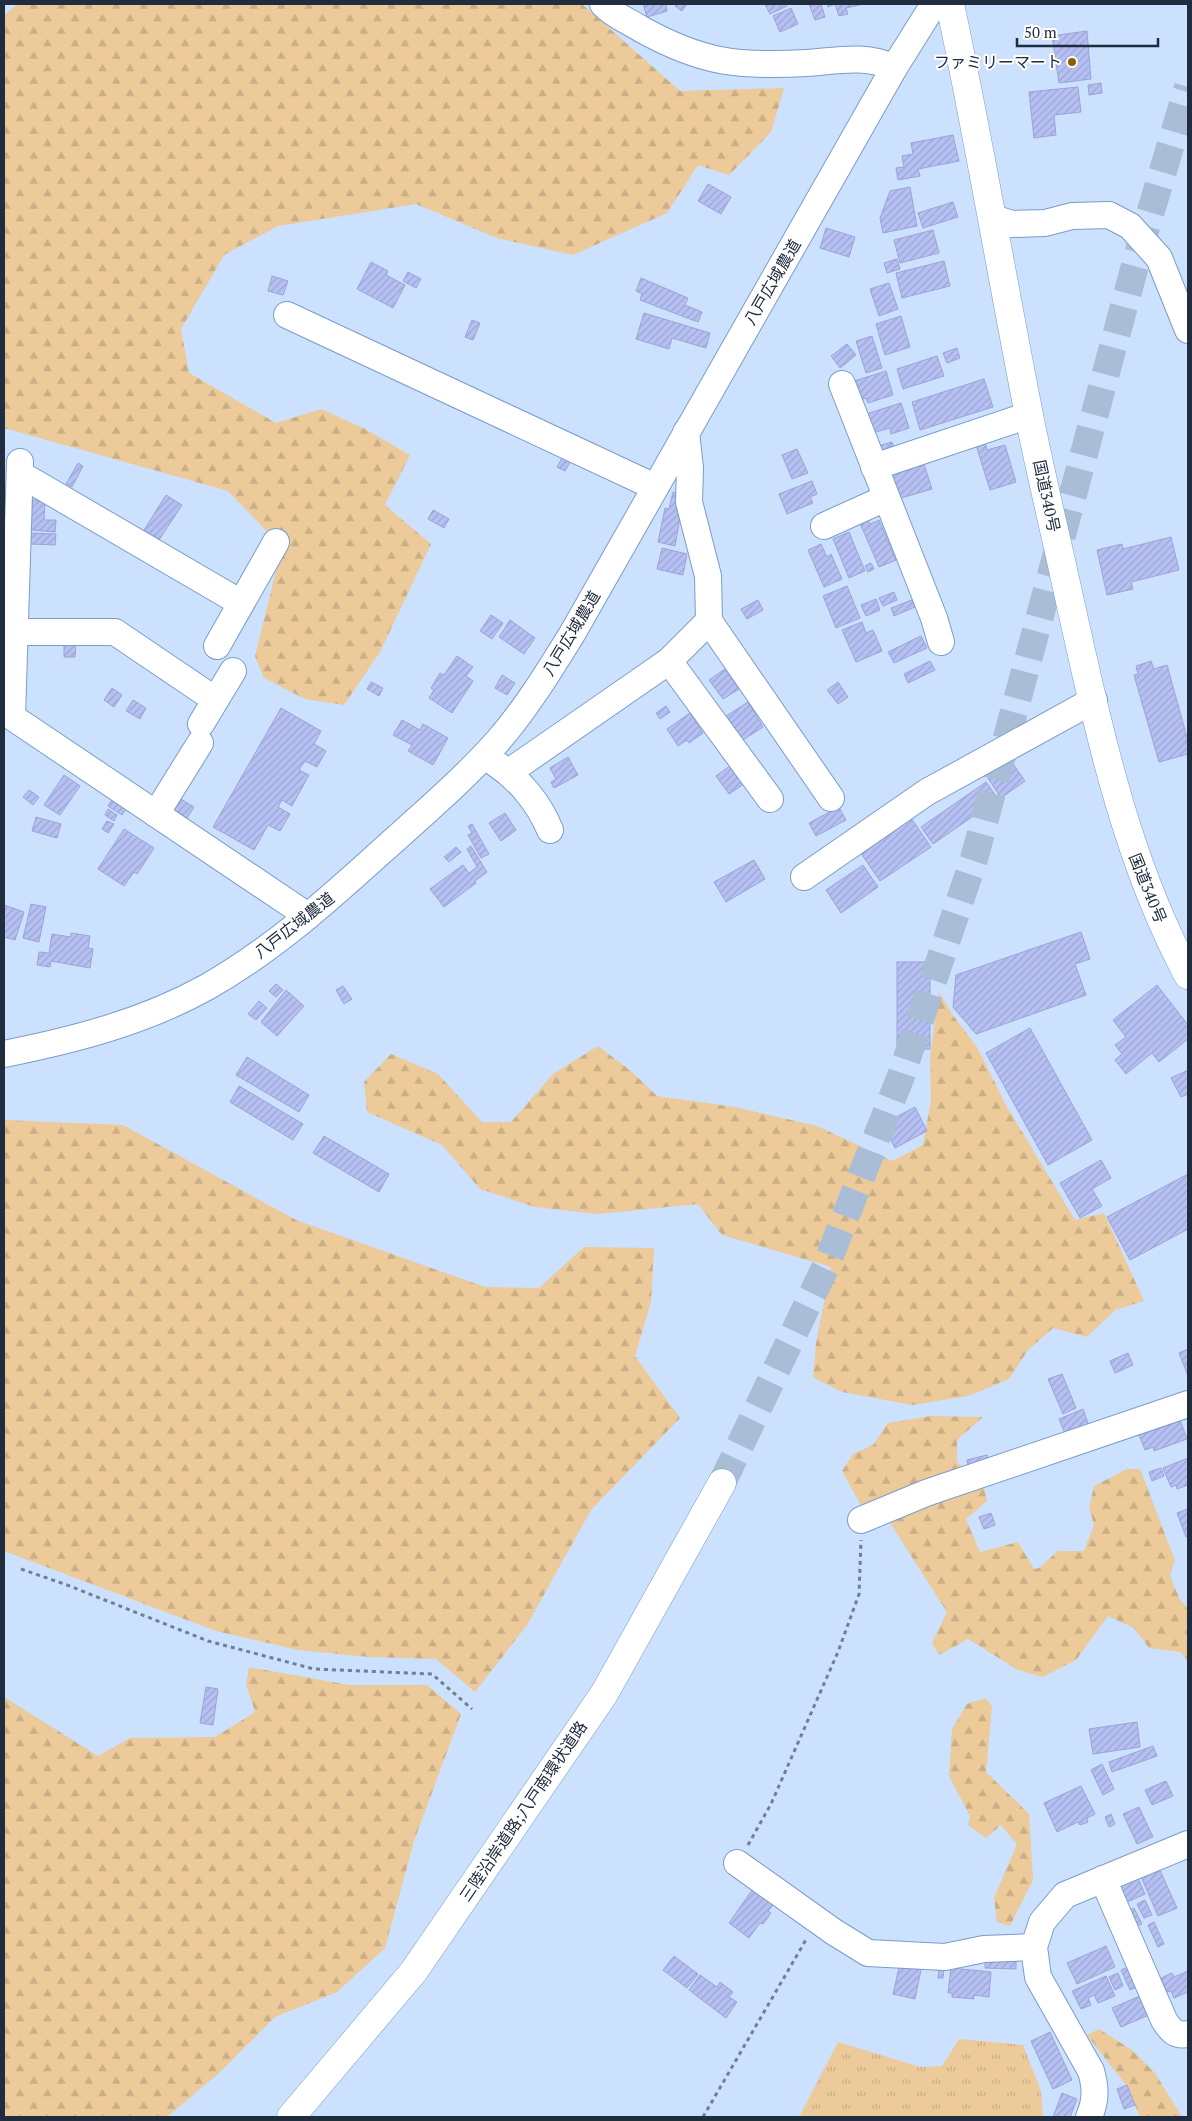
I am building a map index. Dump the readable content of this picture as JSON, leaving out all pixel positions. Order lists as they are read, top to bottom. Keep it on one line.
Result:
{"streets":{"highway":["国道340号","三陸沿岸道路;八戸南環状道路"],"street":["八戸広域農道"]},"places":["ファミリーマート"],"scale_bar":"50 m"}
